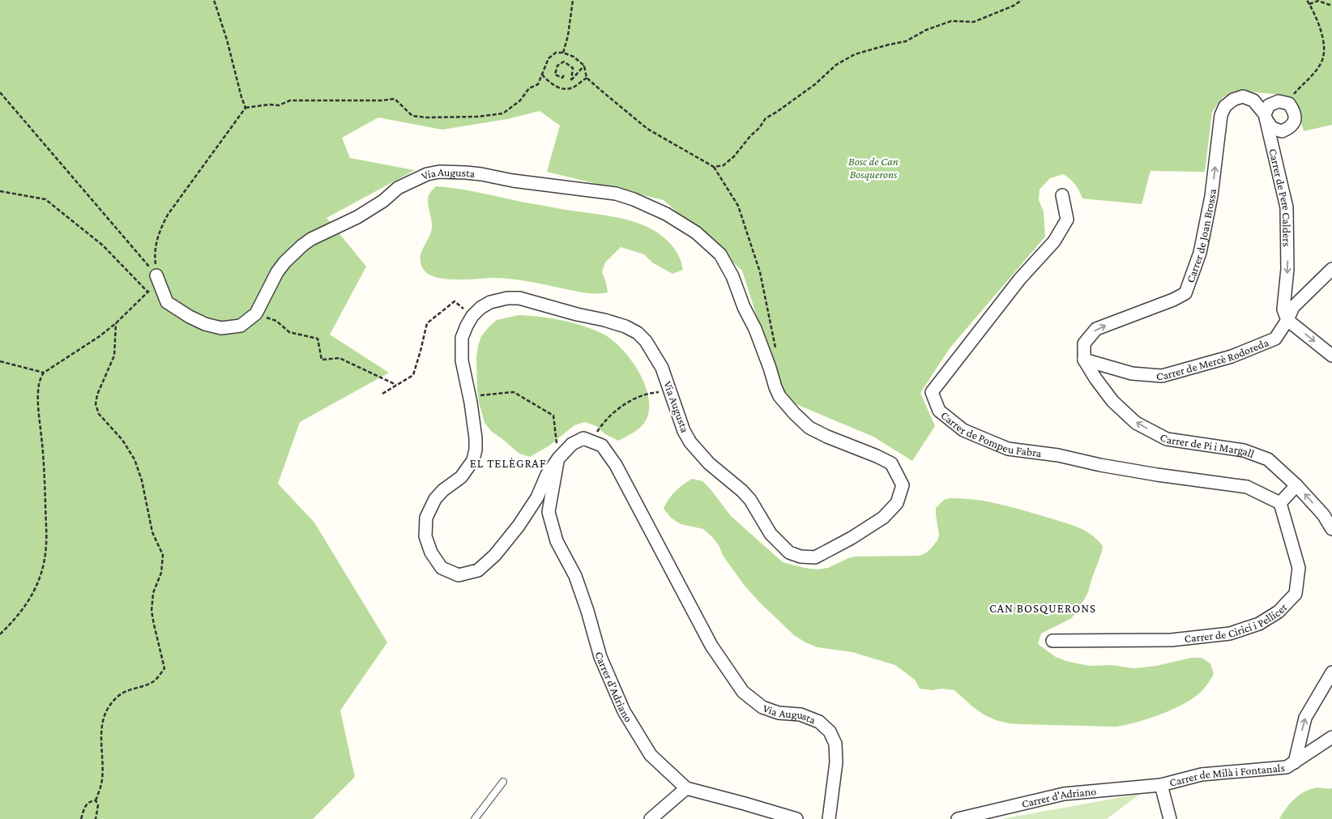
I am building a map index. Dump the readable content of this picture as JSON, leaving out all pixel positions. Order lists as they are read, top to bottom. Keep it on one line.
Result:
{"streets":{"street":["Via Augusta","Carrer de Pere Calders","Carrer de Joan Brossa","Carrer de Mercè Rodoreda","Carrer de Pompeu Fabra","Carrer de Pi i Margall","Carrer de Cirici i Pellicer","Carrer d'Adriano","Carrer de Milà i Fontanals"]},"crossings":[["Via Augusta","Carrer d'Adriano"],["Carrer de Pere Calders","Carrer de Joan Brossa"],["Carrer de Pere Calders","Carrer de Mercè Rodoreda"],["Carrer de Joan Brossa","Carrer de Mercè Rodoreda"],["Carrer de Joan Brossa","Carrer de Pi i Margall"],["Carrer de Mercè Rodoreda","Carrer de Pi i Margall"],["Carrer de Pompeu Fabra","Carrer de Cirici i Pellicer"],["Carrer d'Adriano","Carrer de Milà i Fontanals"]],"one_way":["Carrer de Pere Calders","Carrer de Joan Brossa","Carrer de Pi i Margall"],"districts":["EL TELÈGRAF","CAN BOSQUERONS"],"parks":["Bosc de Can Bosquerons"]}
